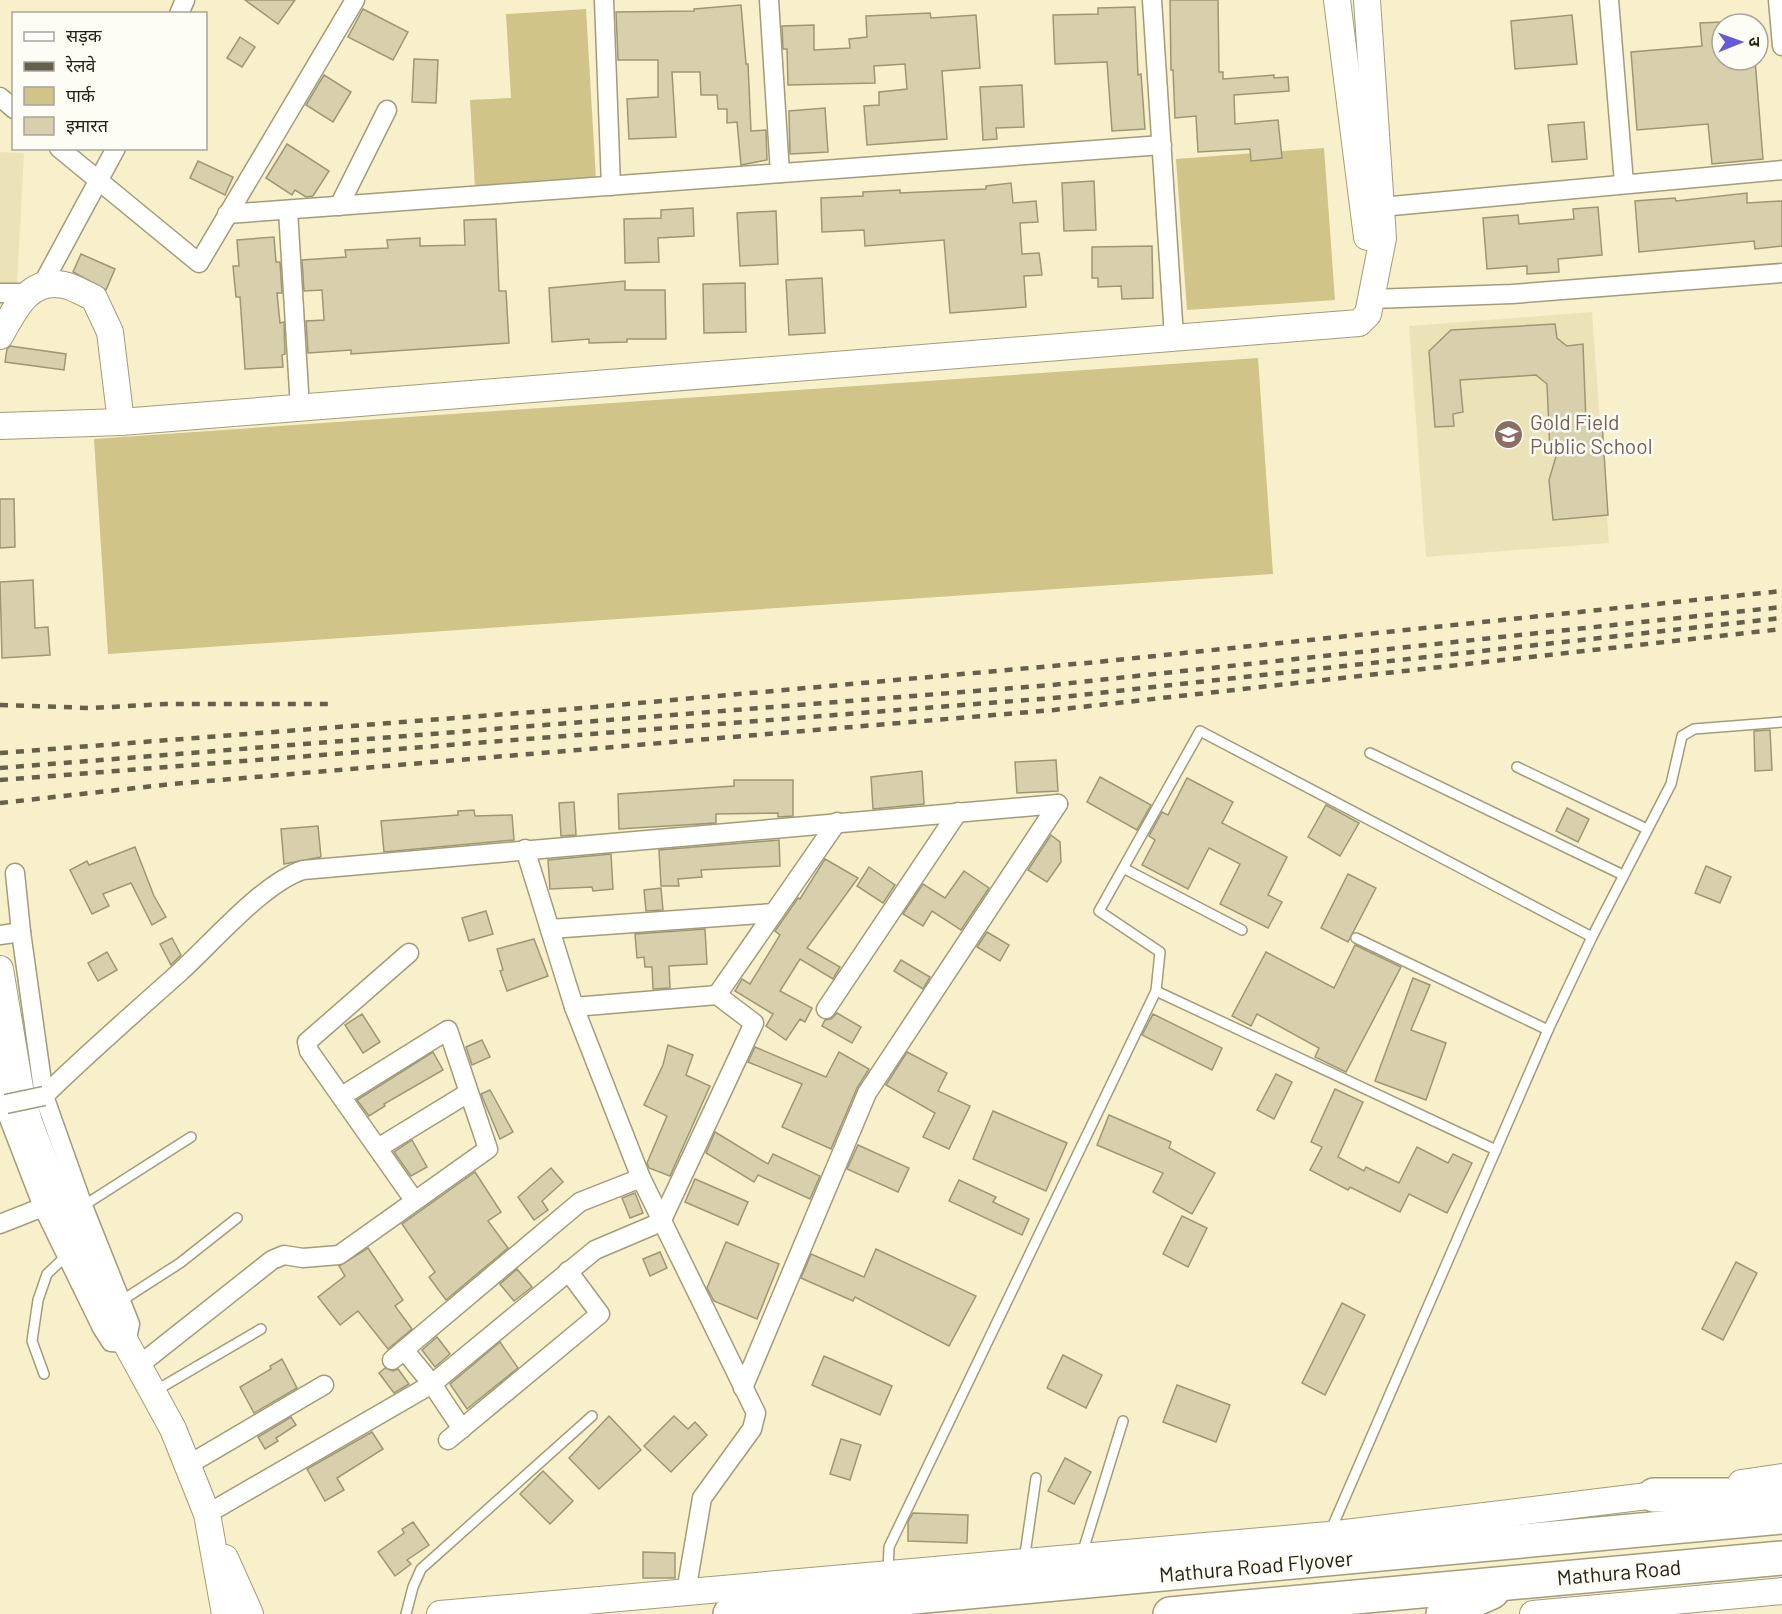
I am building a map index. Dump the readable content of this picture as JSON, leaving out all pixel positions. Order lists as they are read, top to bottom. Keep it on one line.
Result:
{"streets":{"highway":["Mathura Road Flyover","Mathura Road"]},"crossings":[["Mathura Road Flyover","Mathura Road"]],"places":{"school or university":["Gold Field Public School"]},"legend":["सड़क","रेलवे","पार्क","इमारत"],"north":"right"}
